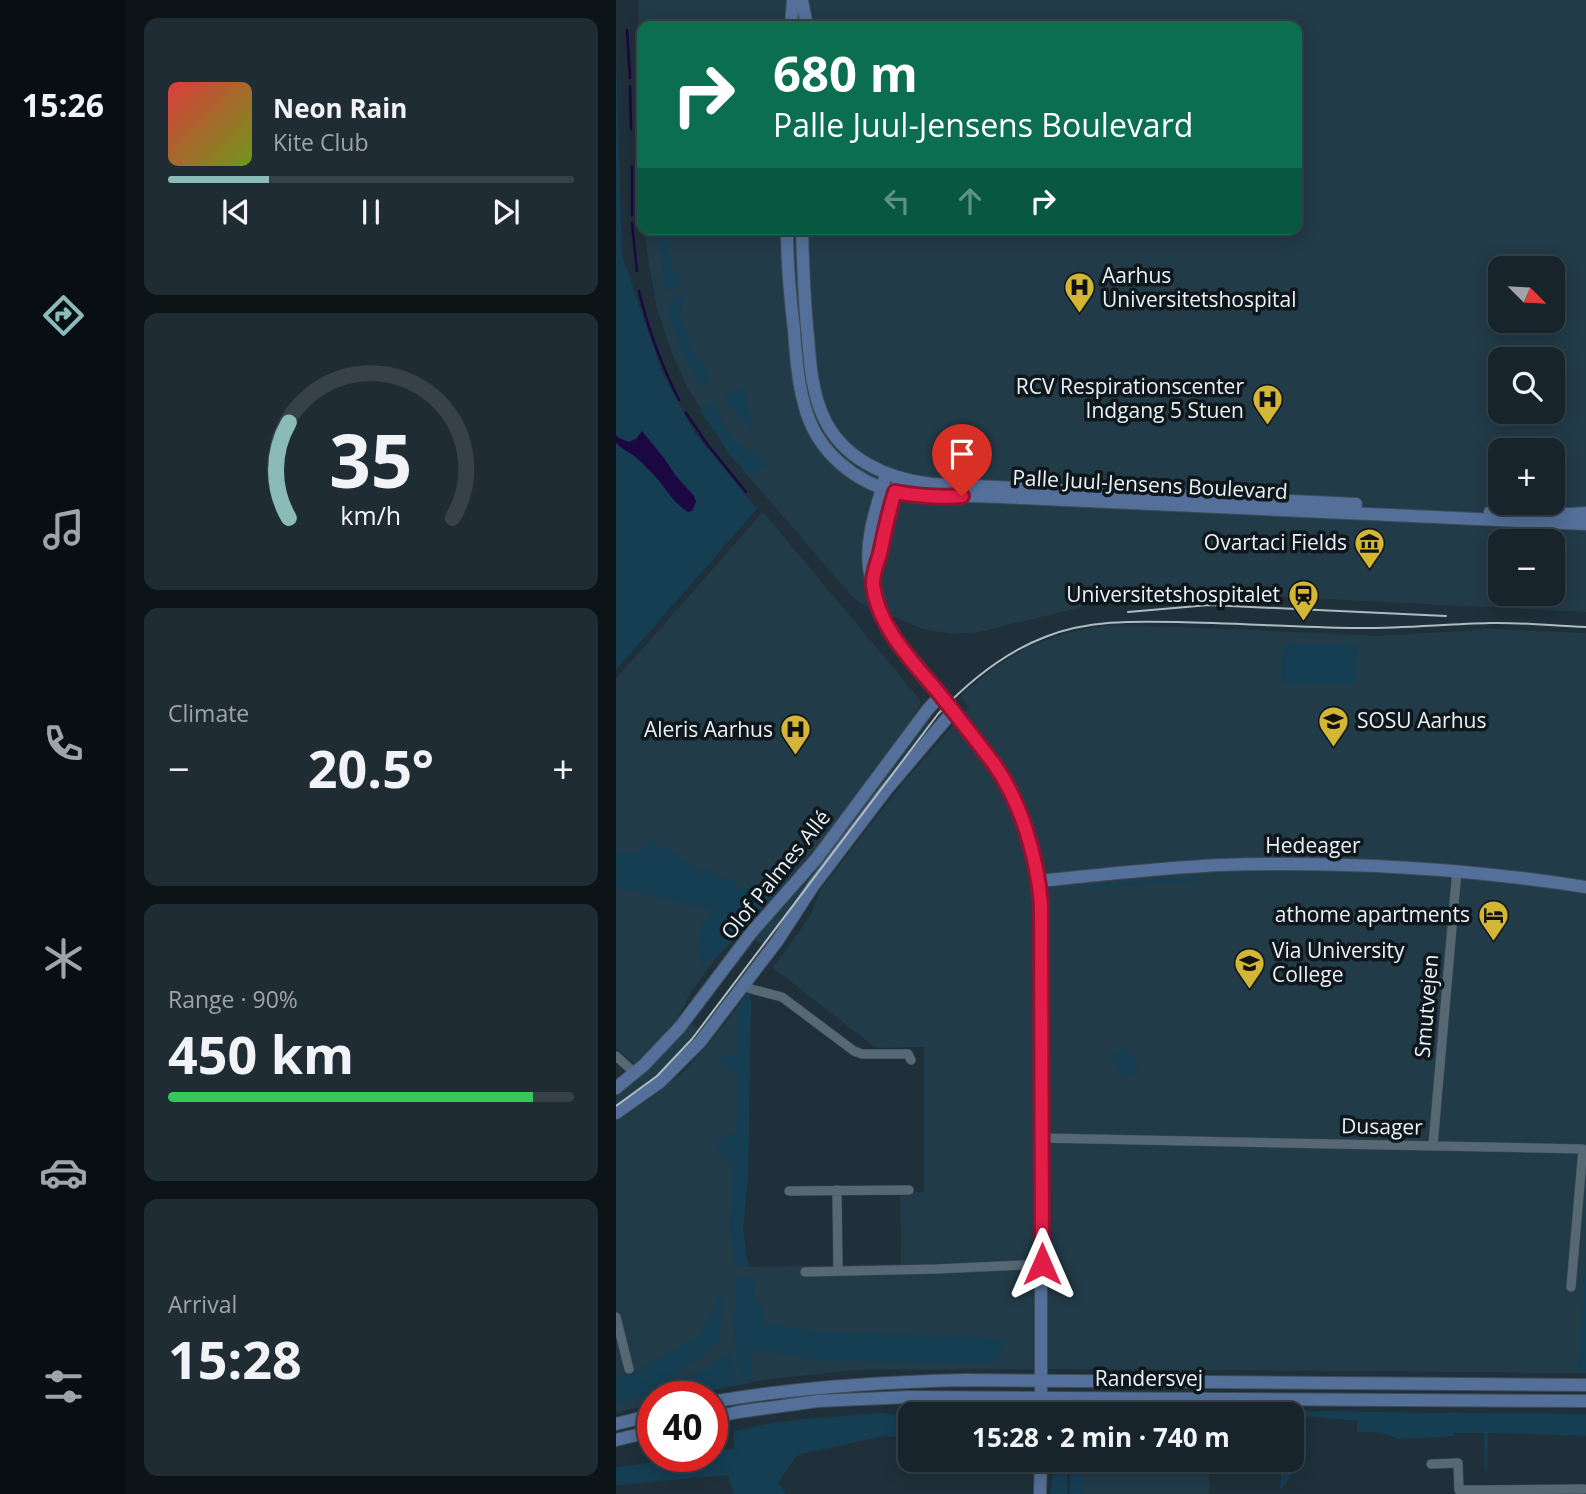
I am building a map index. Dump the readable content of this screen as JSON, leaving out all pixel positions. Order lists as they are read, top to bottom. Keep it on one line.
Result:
{"streets":{"street":["Palle Juul-Jensens Boulevard","Hedeager","Olof Palmes Allé","Smutvejen","Dusager","Randersvej"]},"crossings":[["Hedeager","Smutvejen"],["Smutvejen","Dusager"]],"places":{"hospital":["Aarhus Universitetshospital","RCV Respirationscenter Indgang 5 Stuen","Aleris Aarhus"],"museum":["Ovartaci Fields"],"station":["Universitetshospitalet"],"school or university":["SOSU Aarhus","Via University College"],"hotel":["athome apartments"]},"north":"bottom right","page":{"tabs":"15:26","turn":["680 m","Palle Juul-Jensens Boulevard"],"song":["Neon Rain","Kite Club"],"map_buttons":["+","−"],"tile":["Climate",["Range · 90%","450 km"],["Arrival","15:28"]],"heat":["−","20.5°","+"],"limit":"40","trip":"15:28 · 2 min · 740 m","gauge":["35","km/h"]}}
